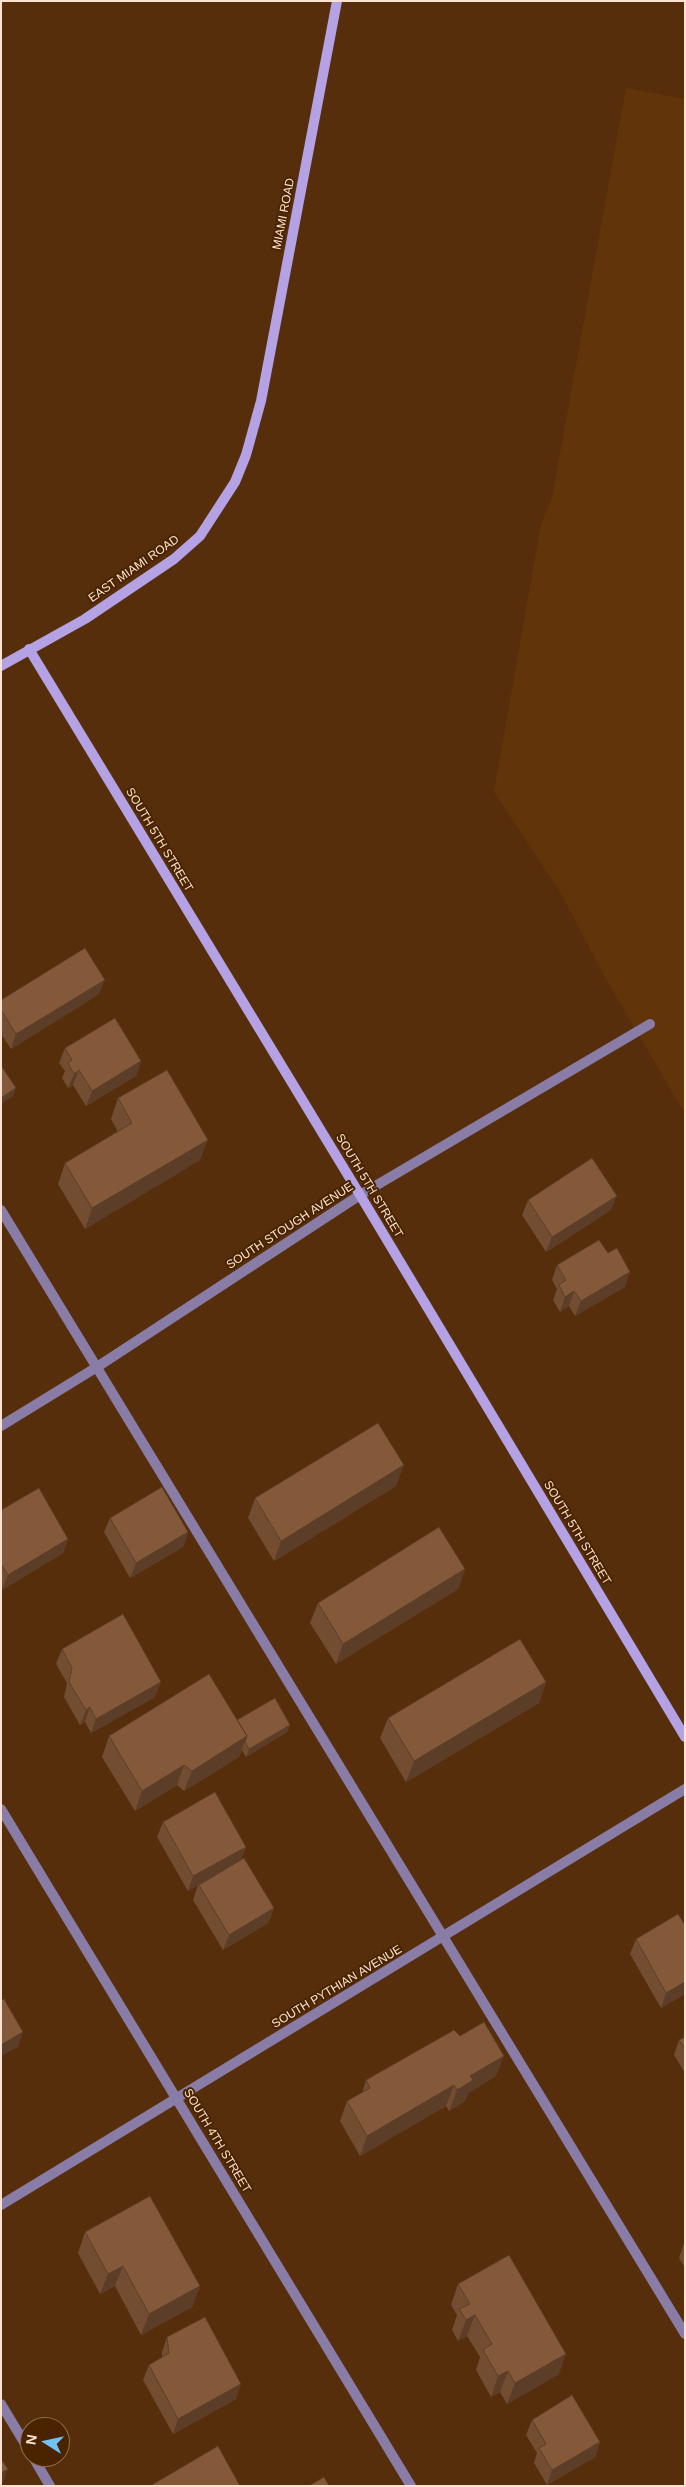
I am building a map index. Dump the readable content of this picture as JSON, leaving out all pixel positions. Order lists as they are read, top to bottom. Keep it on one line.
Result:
{"streets":{"street":["MIAMI ROAD","EAST MIAMI ROAD","SOUTH 5TH STREET","SOUTH STOUGH AVENUE","SOUTH PYTHIAN AVENUE","SOUTH 4TH STREET"]},"crossings":[["MIAMI ROAD","EAST MIAMI ROAD"],["EAST MIAMI ROAD","SOUTH 5TH STREET"],["SOUTH 5TH STREET","SOUTH STOUGH AVENUE"],["SOUTH PYTHIAN AVENUE","SOUTH 4TH STREET"]],"north":"left"}
